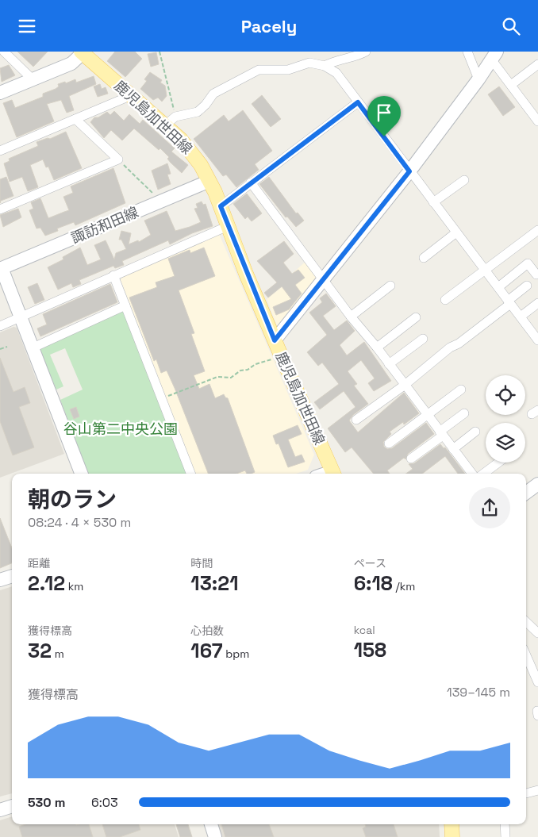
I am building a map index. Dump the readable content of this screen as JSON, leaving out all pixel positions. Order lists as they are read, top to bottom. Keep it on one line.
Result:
{"streets":{"main road":["鹿児島加世田線"],"street":["諏訪和田線"]},"crossings":[["鹿児島加世田線","諏訪和田線"]],"parks":["谷山第二中央公園"],"page":{"header":"Pacely","heading":["朝のラン","08:24 · 4 × 530 m"],"stats":[["距離","2.12 km"],["時間","13:21"],["ペース","6:18 /km"],["獲得標高","32 m"],["心拍数","167 bpm"],["kcal","158"]],"chart":["獲得標高","139–145 m"],"list":[{"name":"530 m","note":"6:03"}]}}
